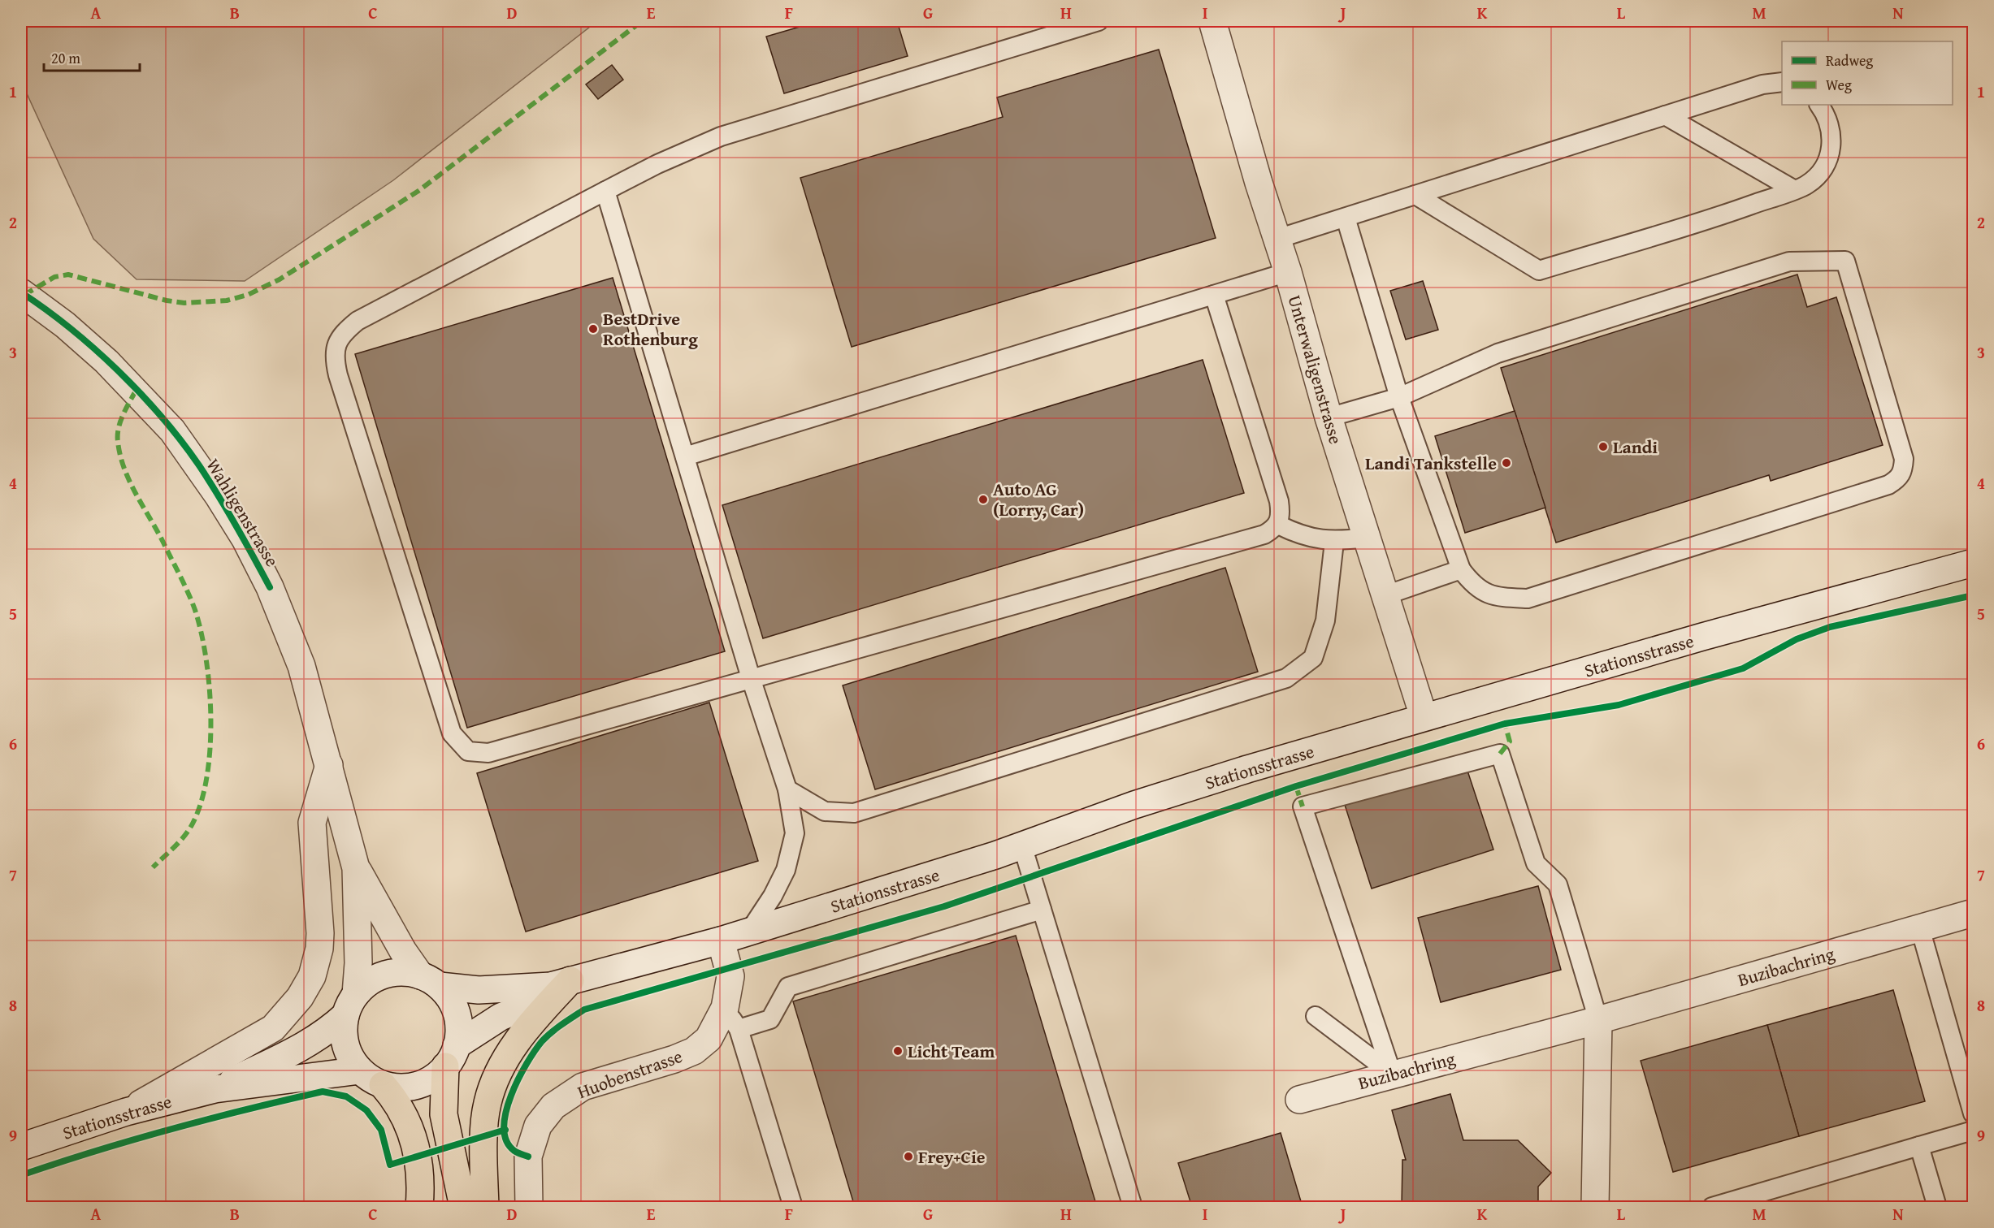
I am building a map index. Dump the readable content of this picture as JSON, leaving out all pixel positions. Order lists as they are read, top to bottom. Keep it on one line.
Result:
{"streets":{"street":["Unterwaligenstrasse","Wahligenstrasse","Stationsstrasse","Buzibachring","Huobenstrasse"]},"crossings":[["Unterwaligenstrasse","Stationsstrasse"],["Wahligenstrasse","Stationsstrasse"],["Stationsstrasse","Huobenstrasse"]],"places":["BestDrive Rothenburg","Landi","Landi Tankstelle","Auto AG (Lorry, Car)","Licht Team","Frey+Cie"],"legend":["Radweg","Weg"],"scale_bar":"20 m","grid":{"columns":["A","B","C","D","E","F","G","H","I","J","K","L","M","N"],"rows":["1","2","3","4","5","6","7","8","9"]}}
